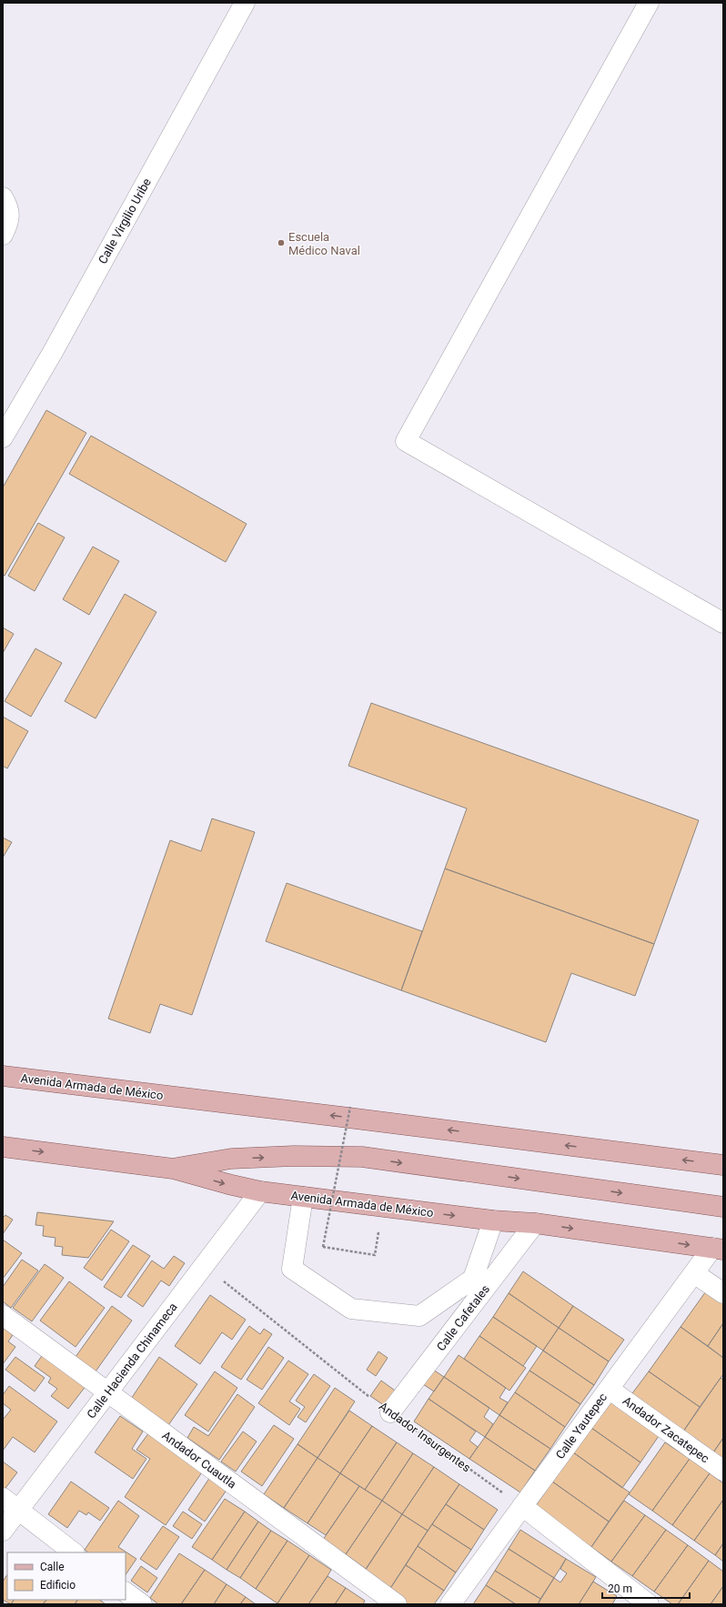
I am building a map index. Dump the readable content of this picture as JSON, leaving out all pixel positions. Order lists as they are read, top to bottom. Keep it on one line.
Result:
{"streets":{"main road":["Avenida Armada de México"],"street":["Calle Virgilio Uribe","Calle Cafetales","Calle Hacienda Chinameca","Calle Yautepec","Andador Zacatepec","Andador Cuautla"],"path":["Andador Insurgentes"]},"crossings":[["Avenida Armada de México","Calle Cafetales"],["Avenida Armada de México","Calle Hacienda Chinameca"],["Avenida Armada de México","Calle Yautepec"],["Calle Cafetales","Andador Insurgentes"],["Calle Hacienda Chinameca","Andador Insurgentes"],["Calle Hacienda Chinameca","Andador Cuautla"],["Calle Yautepec","Andador Zacatepec"],["Calle Yautepec","Andador Insurgentes"]],"places":["Escuela Médico Naval"],"legend":["Calle","Edificio"],"scale_bar":"20 m"}
